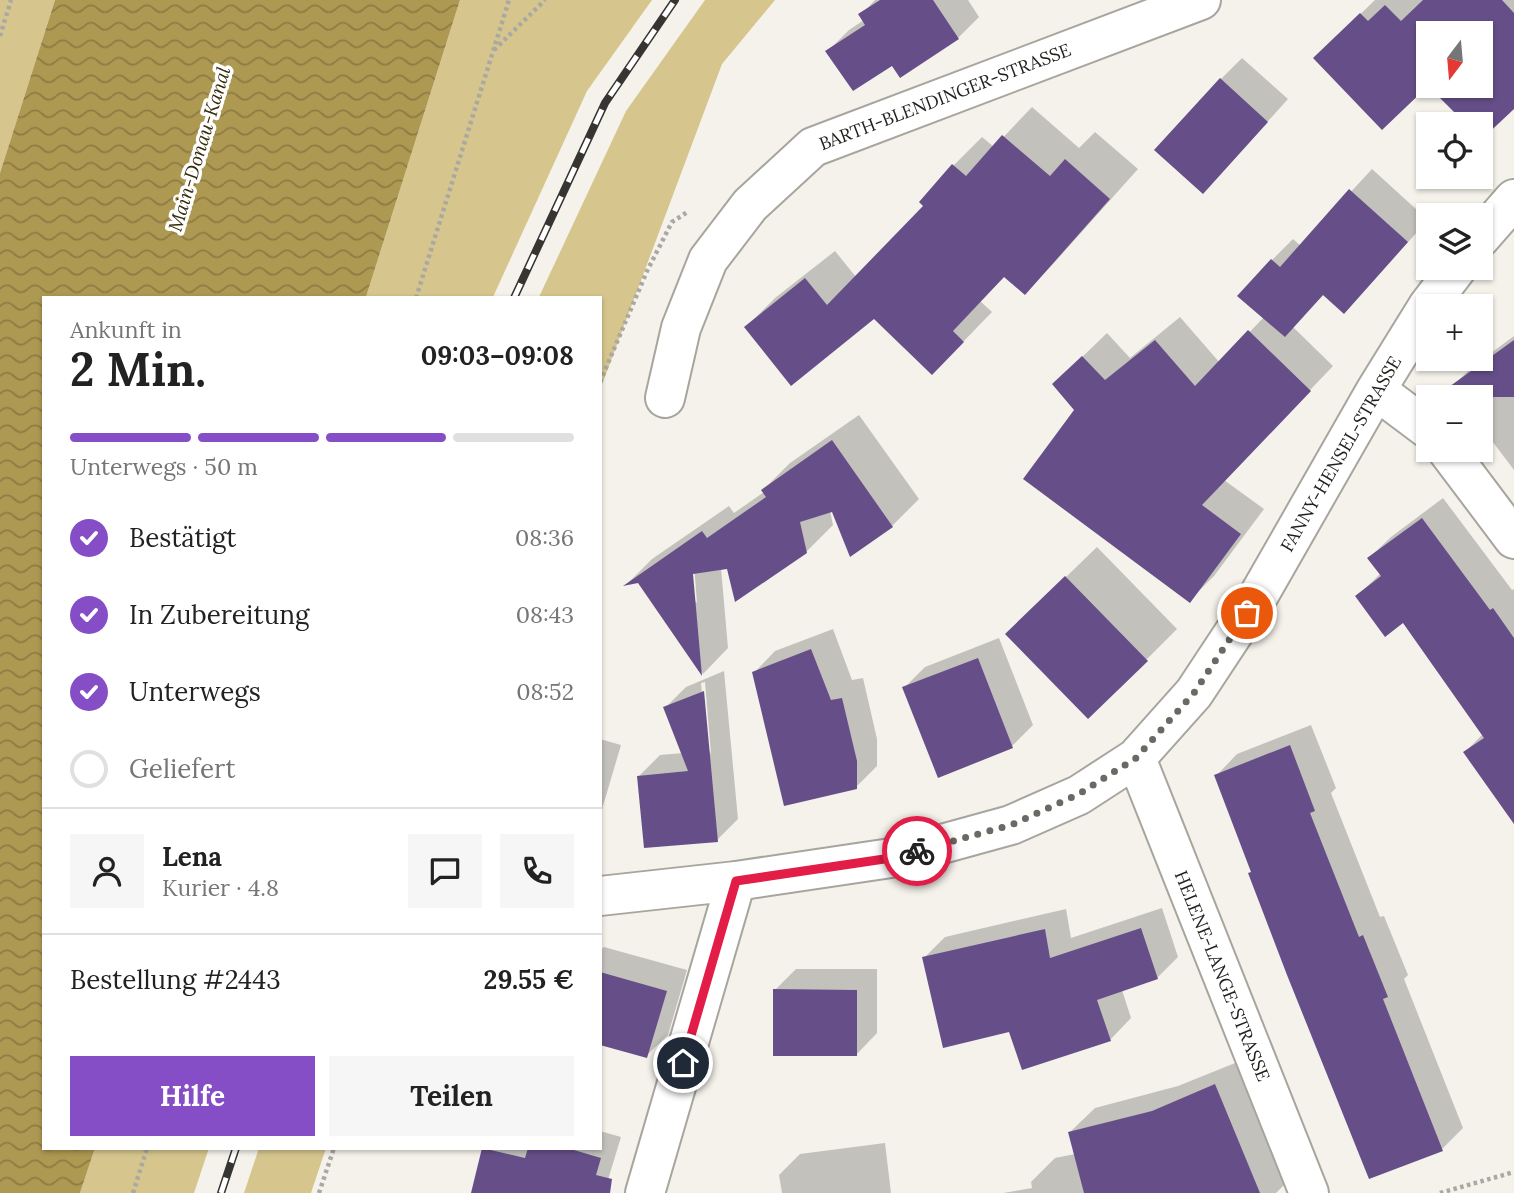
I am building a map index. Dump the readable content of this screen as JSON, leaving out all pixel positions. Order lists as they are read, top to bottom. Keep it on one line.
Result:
{"streets":{"street":["BARTH-BLENDINGER-STRASSE","FANNY-HENSEL-STRASSE","HELENE-LANGE-STRASSE"]},"crossings":[["FANNY-HENSEL-STRASSE","HELENE-LANGE-STRASSE"]],"water":["Main-Donau-Kanal"],"north":"bottom","page":{"map_buttons":["+","−"],"heading":["2 Min.","Ankunft in","09:03–09:08"],"panel":["Lena","Kurier · 4.8","Bestellung #2443","29.55 €"],"bar":"Unterwegs · 50 m","list":[["Bestätigt","08:36"],["In Zubereitung","08:43"],["Unterwegs","08:52"],"Geliefert"],"buttons":["Hilfe","Teilen"]}}
